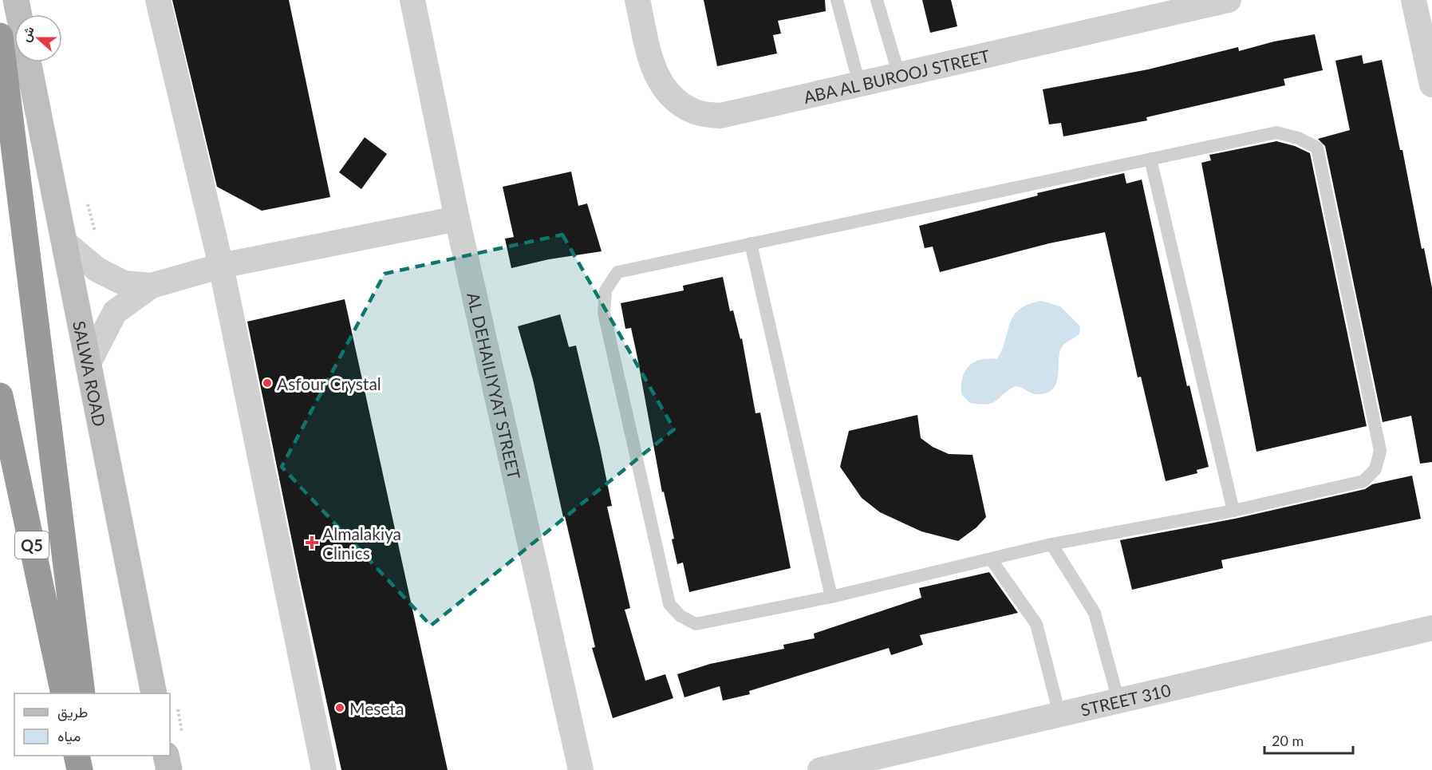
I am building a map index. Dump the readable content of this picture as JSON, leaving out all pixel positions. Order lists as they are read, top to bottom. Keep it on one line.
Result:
{"streets":{"highway":["Q5"],"main road":["SALWA ROAD"],"street":["ABA AL BUROOJ STREET","AL DEHAILIYYAT STREET","STREET 310"]},"places":{"other":["Asfour Crystal","Meseta"],"health":["Almalakiya Clinics"]},"legend":["طريق","مياه"],"scale_bar":"20 m","north":"left"}
